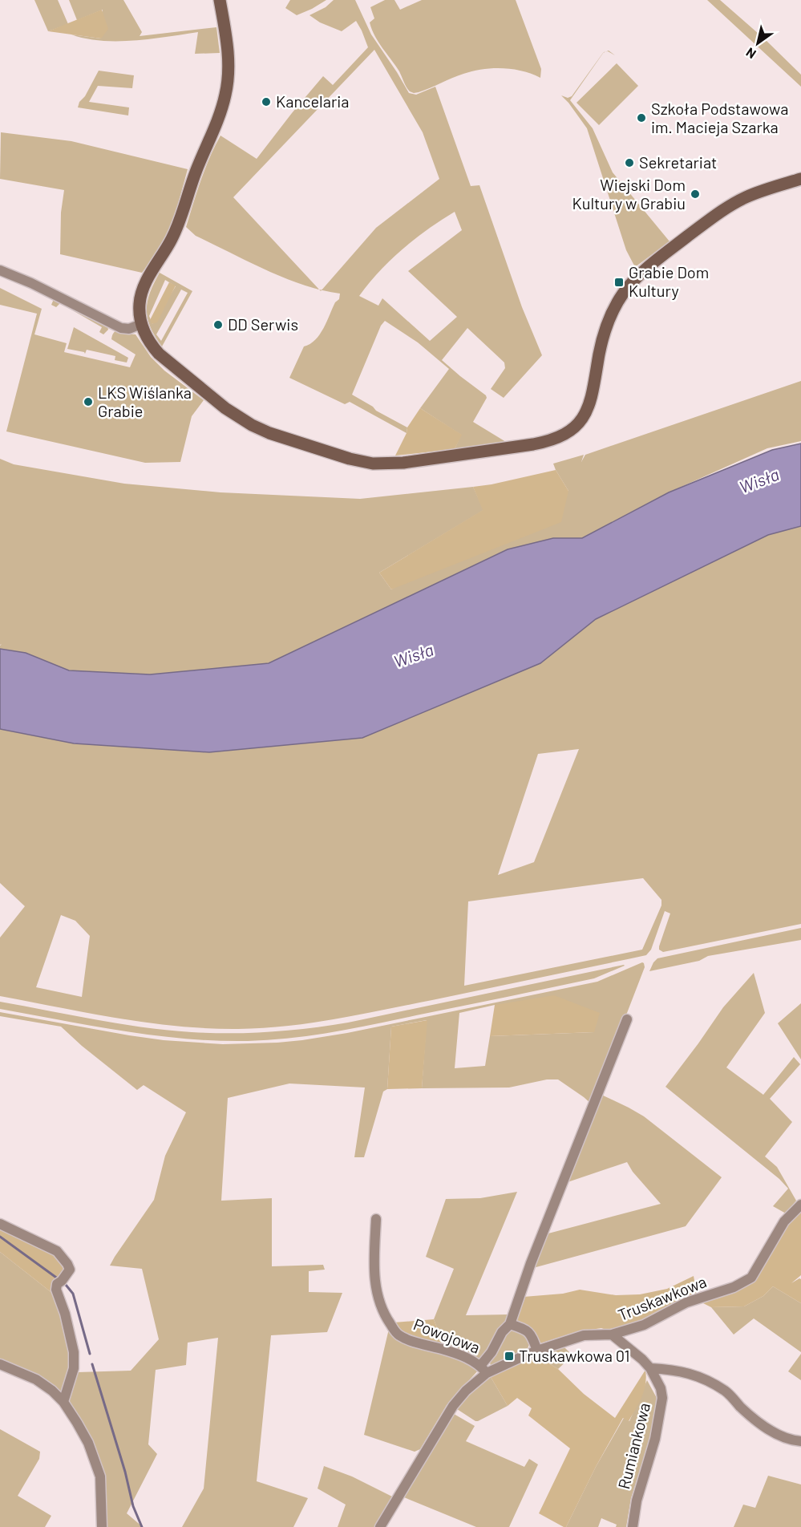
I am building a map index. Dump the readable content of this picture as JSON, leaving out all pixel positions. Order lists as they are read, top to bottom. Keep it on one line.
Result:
{"streets":{"street":["Truskawkowa","Powojowa","Rumiankowa"]},"crossings":[["Truskawkowa","Powojowa"],["Truskawkowa","Rumiankowa"]],"water":["Wisła"],"places":{"other":["Kancelaria","Szkoła Podstawowa im. Macieja Szarka","Sekretariat","Wiejski Dom Kultury w Grabiu","DD Serwis","LKS Wiślanka Grabie"],"transit":["Grabie Dom Kultury","Truskawkowa 01"]},"north":"bottom left"}
